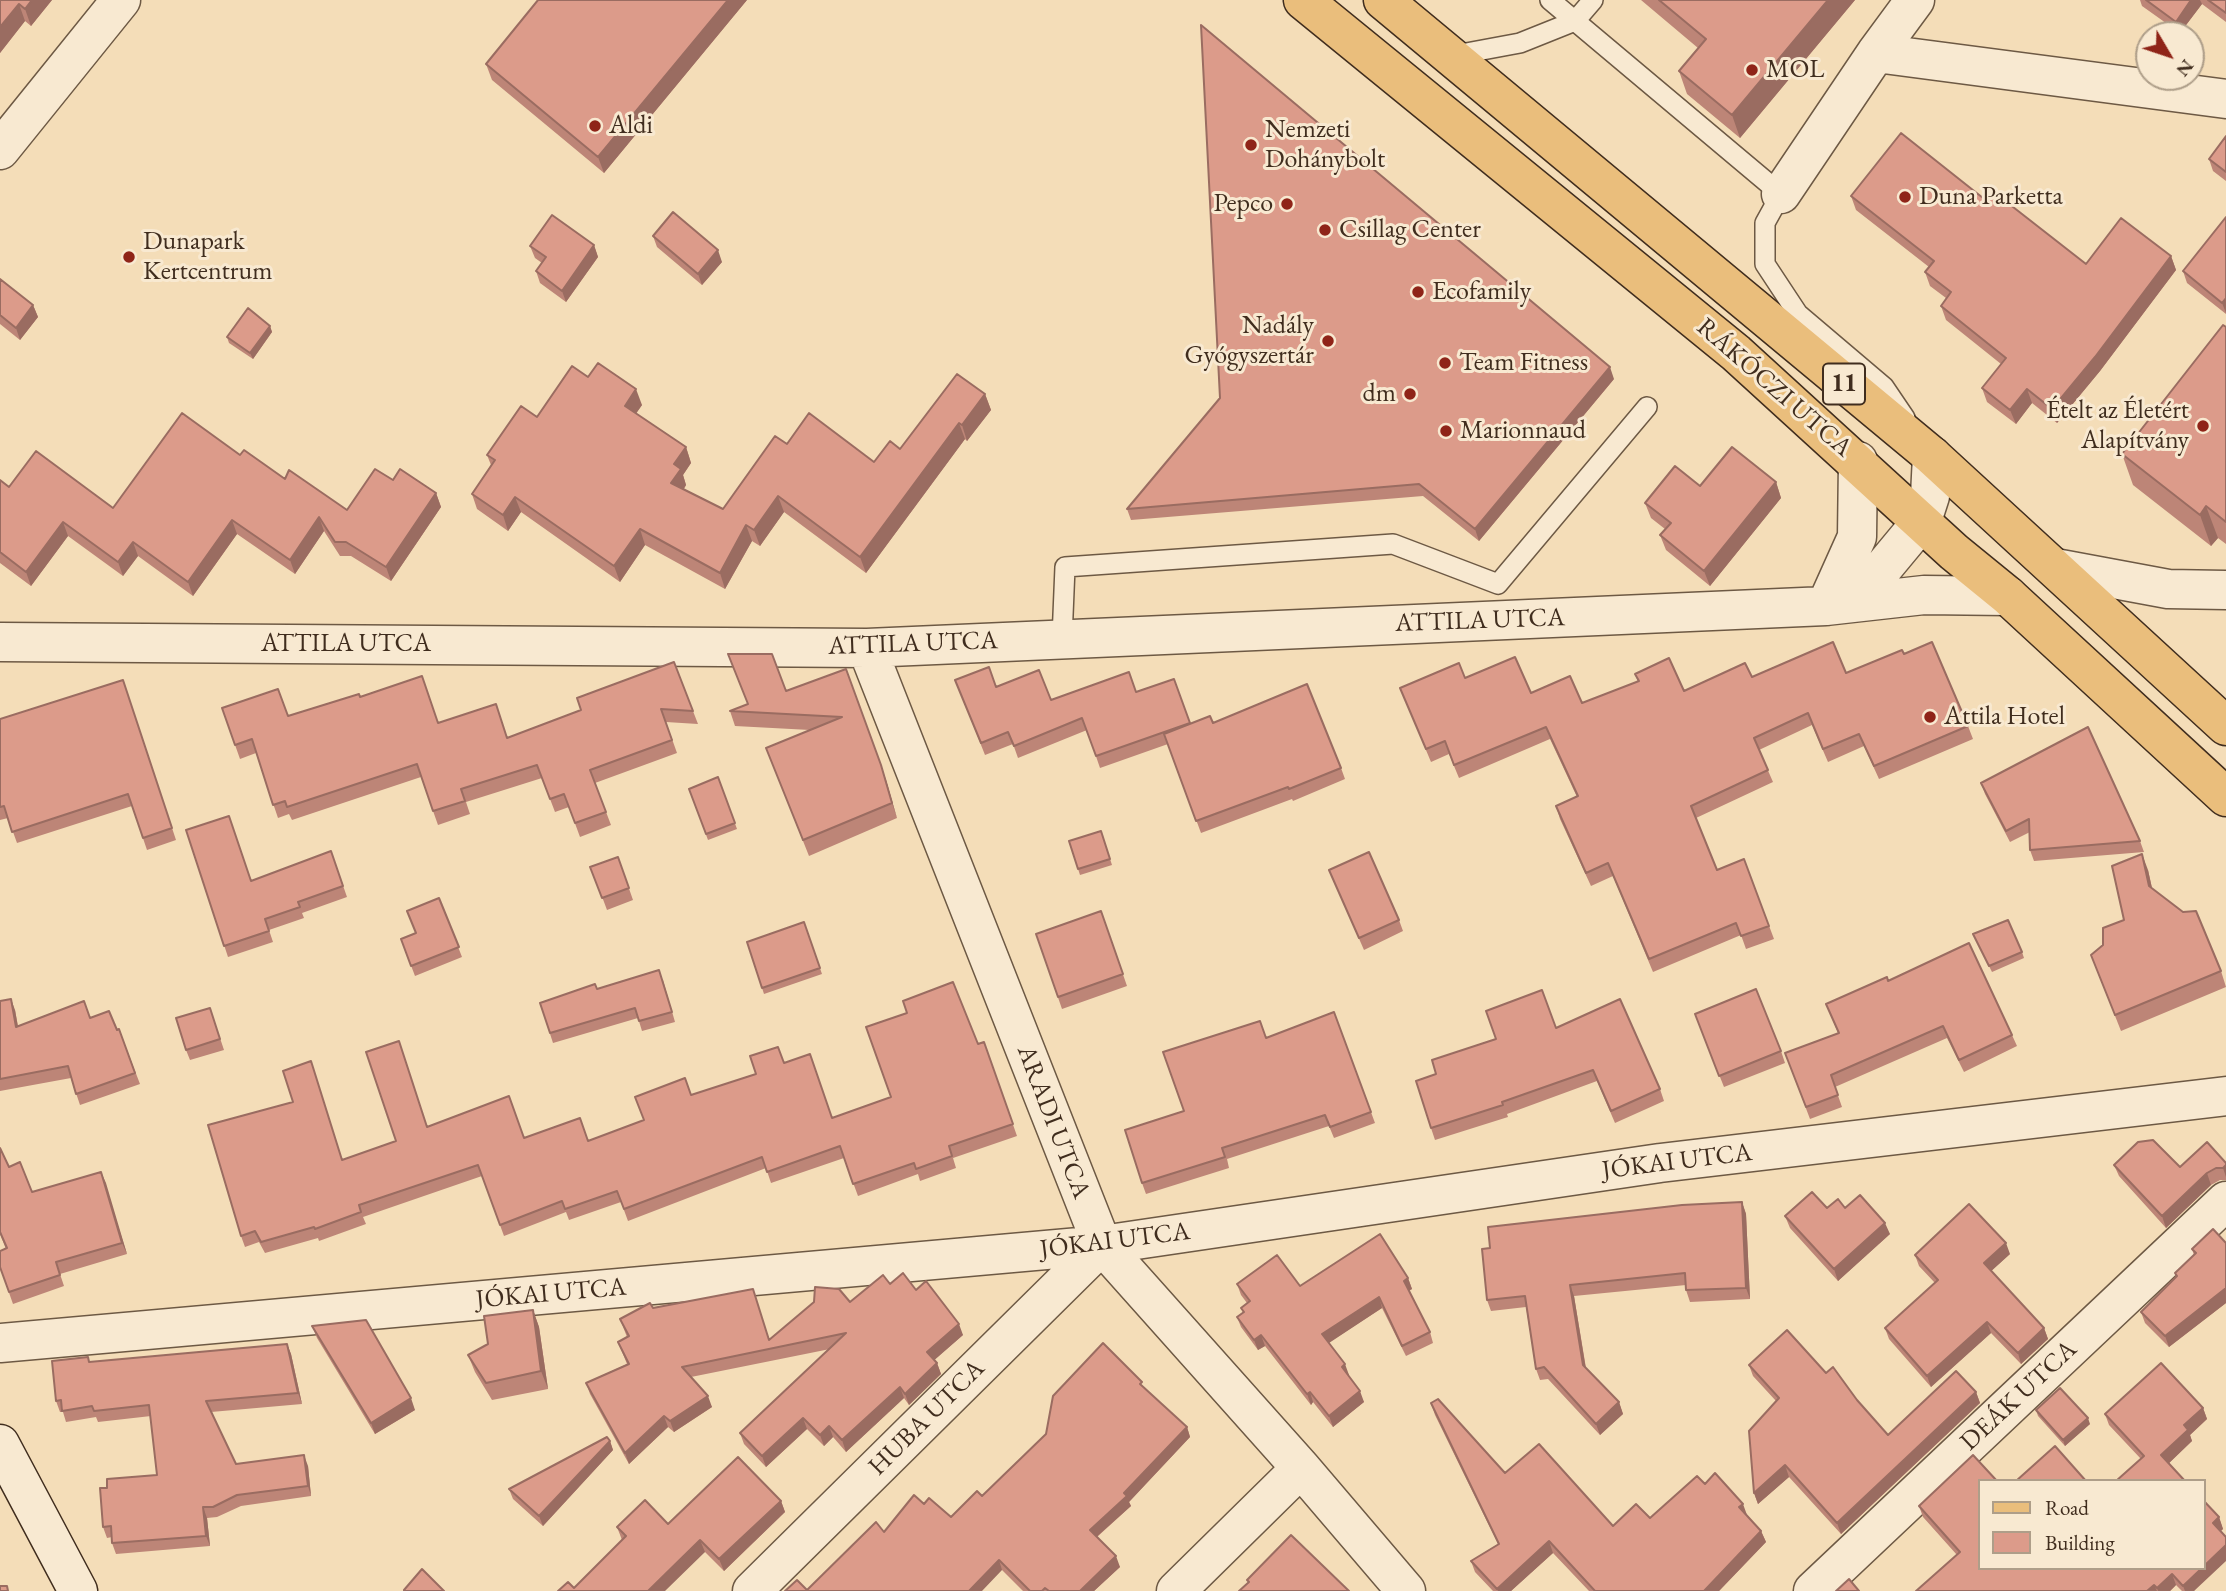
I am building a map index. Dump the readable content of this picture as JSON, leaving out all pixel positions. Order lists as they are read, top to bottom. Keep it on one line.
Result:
{"streets":{"main road":["11","RÁKÓCZI UTCA"],"street":["ATTILA UTCA","ARADI UTCA","JÓKAI UTCA","DEÁK UTCA","HUBA UTCA"]},"crossings":[["RÁKÓCZI UTCA","ATTILA UTCA"],["ATTILA UTCA","ARADI UTCA"],["ARADI UTCA","JÓKAI UTCA"],["ARADI UTCA","HUBA UTCA"],["JÓKAI UTCA","HUBA UTCA"]],"places":["MOL","Aldi","Nemzeti Dohánybolt","Duna Parketta","Pepco","Csillag Center","Dunapark Kertcentrum","Ecofamily","Nadály Gyógyszertár","Team Fitness","dm","Ételt az Életért Alapítvány","Marionnaud","Attila Hotel"],"legend":["Road","Building"],"north":"bottom right"}
